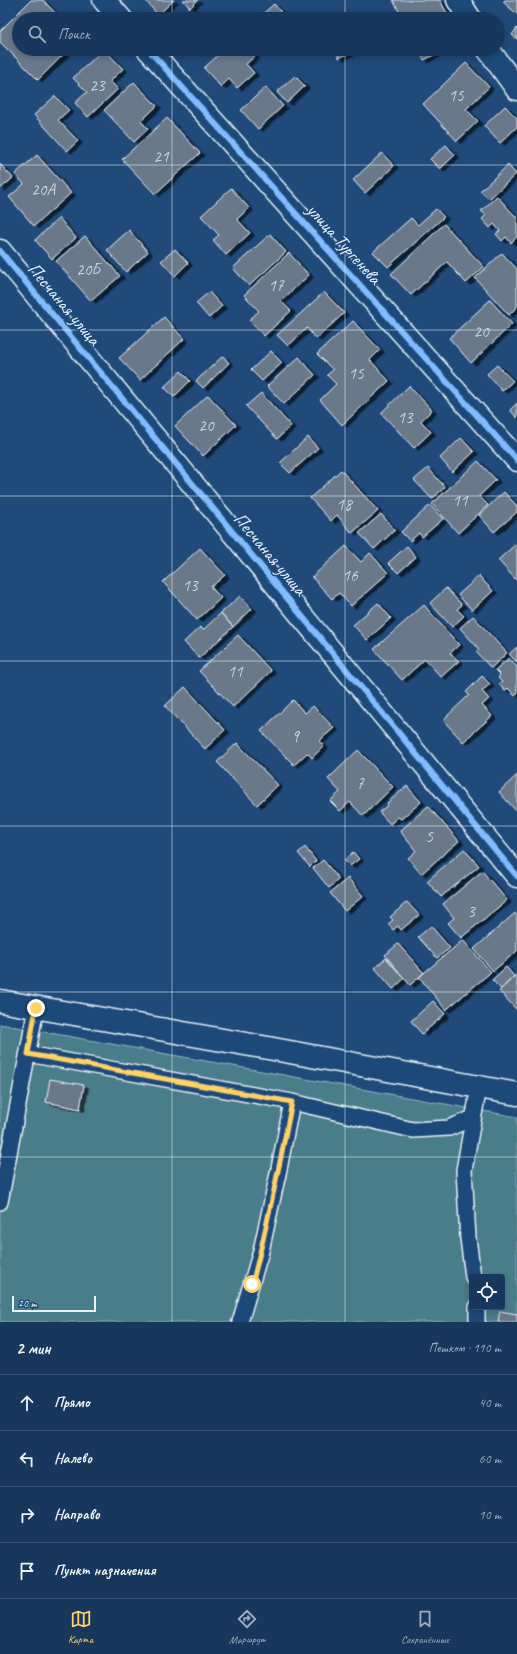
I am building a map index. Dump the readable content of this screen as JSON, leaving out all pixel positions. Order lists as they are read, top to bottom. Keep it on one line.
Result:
{"streets":{"street":["улица Тургенева","Песчаная улица"]},"house_numbers":["23","15","21","20А","20Б","17","20","15","13","20","11","18","16","13","11","9","7","5","3"],"scale_bar":"20 m","page":{"search":"Поиск","scale":"20 m","heading":["2 мин","Пешком · 110 m"],"list":[["Прямо","40 m"],["Налево","60 m"],["Направо","10 m"],"Пункт назначения"],"nav":["Карта","Маршрут","Сохранённые"]}}
